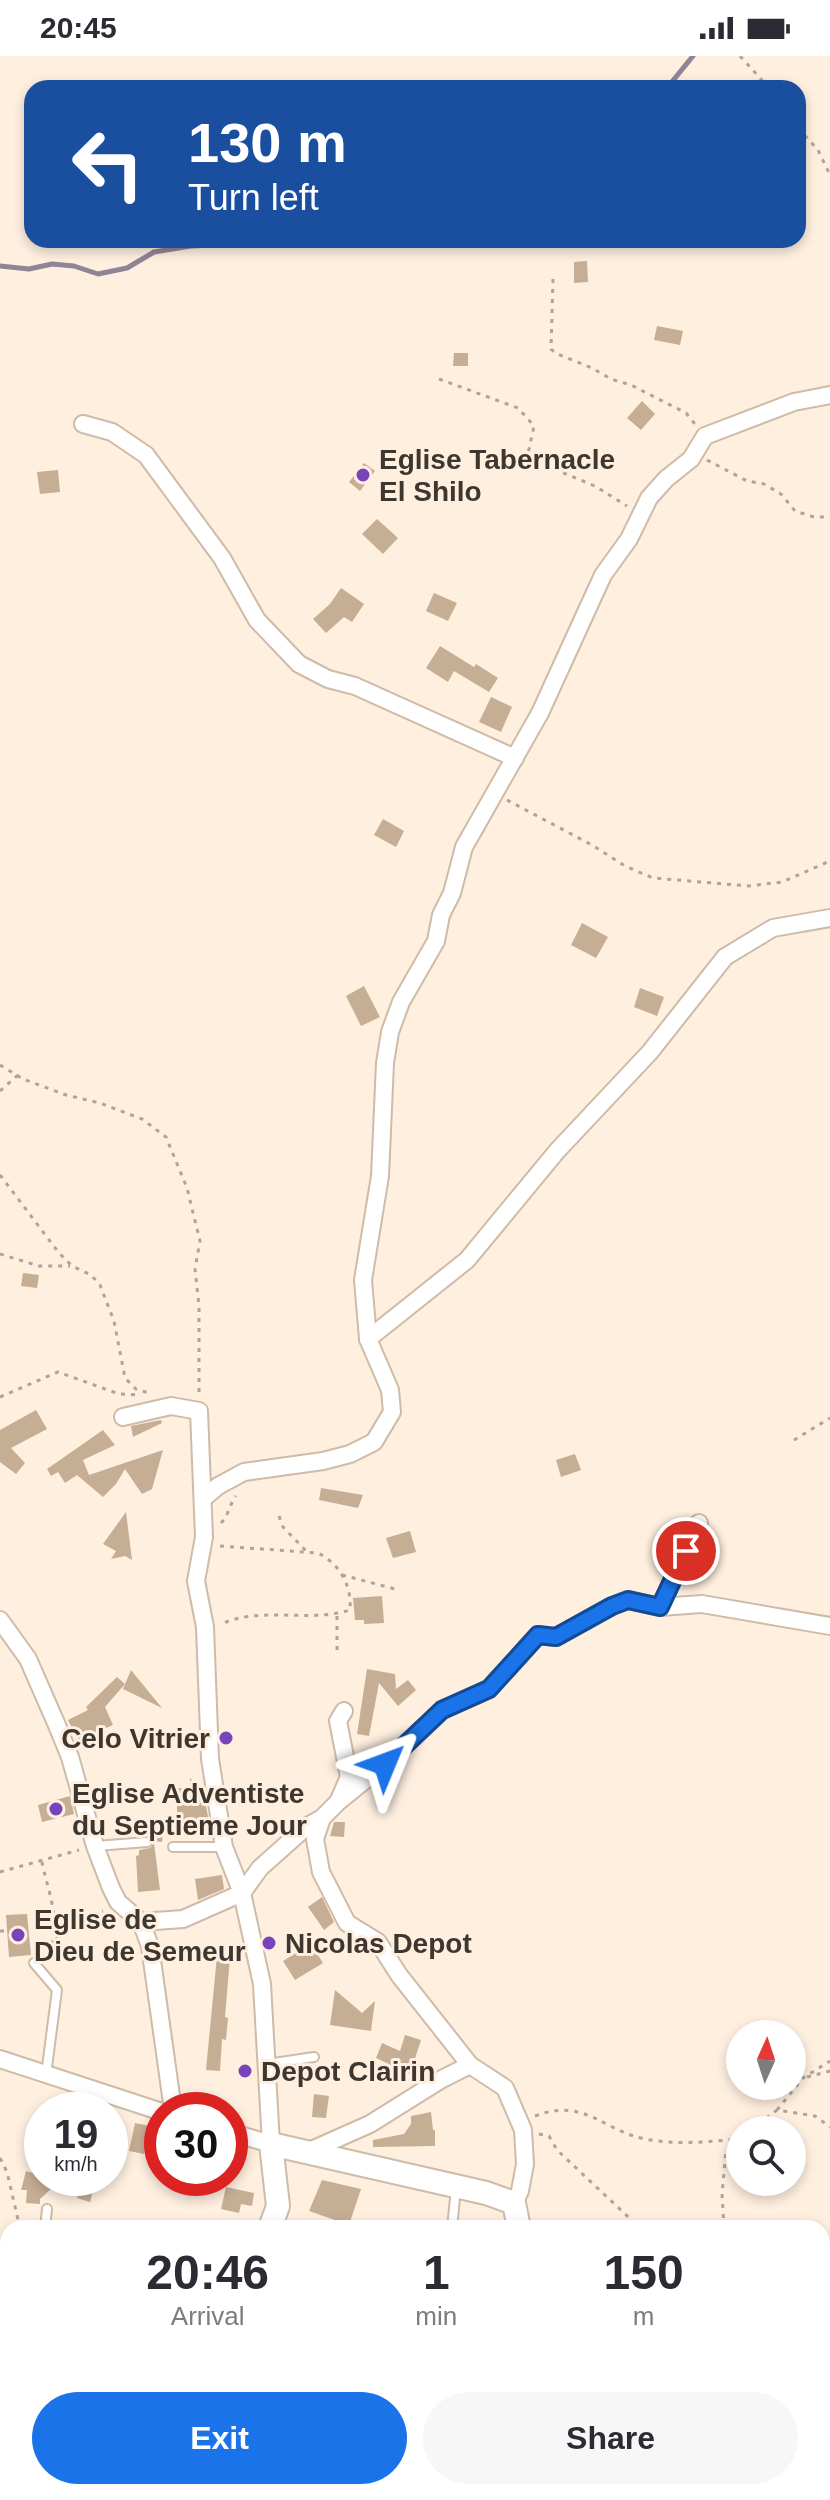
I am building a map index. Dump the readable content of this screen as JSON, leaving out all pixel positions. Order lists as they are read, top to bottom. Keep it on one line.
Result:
{"places":["Eglise Tabernacle El Shilo","Celo Vitrier","Eglise Adventiste du Septieme Jour","Eglise de Dieu de Semeur","Nicolas Depot","Depot Clairin"],"north":"top","page":{"status":"20:45","turn":["130 m","Turn left"],"speed":"19 km/h","limit":"30","eta":["20:46","Arrival","1","min","150","m"],"buttons":["Exit","Share"]}}
